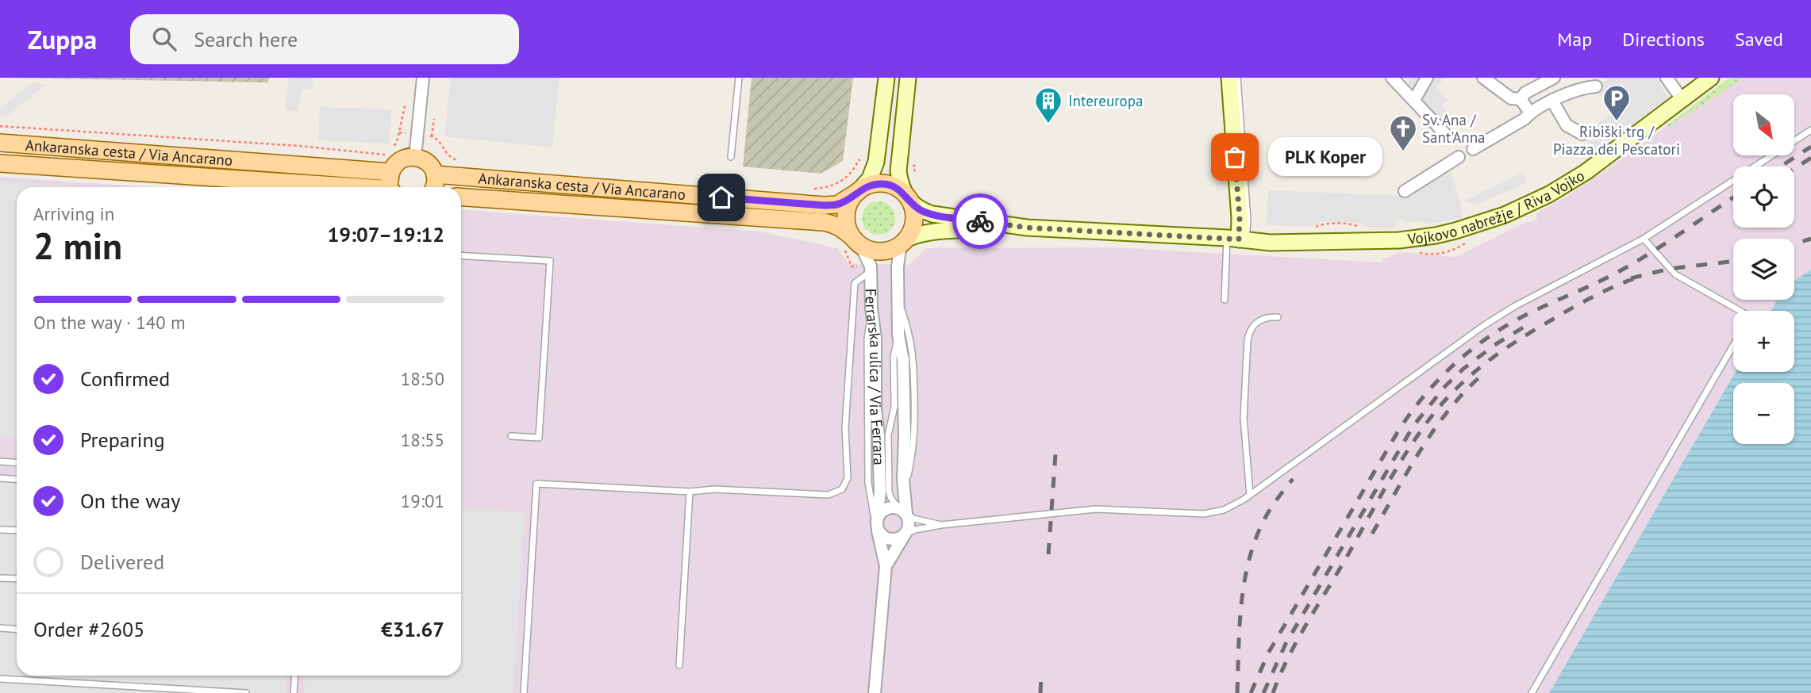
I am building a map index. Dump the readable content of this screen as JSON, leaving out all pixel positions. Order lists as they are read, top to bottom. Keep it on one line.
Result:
{"streets":{"main road":["Ankaranska cesta / Via Ancarano"],"street":["Vojkovo nabrežje / Riva Vojko","Ferrarska ulica / Via Ferrara"]},"crossings":[["Ankaranska cesta / Via Ancarano","Ferrarska ulica / Via Ferrara"]],"places":{"parking":["Ribiški trg / Piazza dei Pescatori"],"building":["Intereuropa"],"church":["Sv. Ana / Sant'Anna"],"other":["PLK Koper"]},"north":"bottom right","page":{"header":"Zuppa","search":"Search here","nav":["Map","Directions","Saved"],"map_buttons":["+","−"],"bubble":"PLK Koper","heading":["2 min","Arriving in","19:07–19:12"],"panel":["Order #2605","€31.67"],"bar":"On the way · 140 m","list":[["Confirmed","18:50"],["Preparing","18:55"],["On the way","19:01"],"Delivered"]}}
